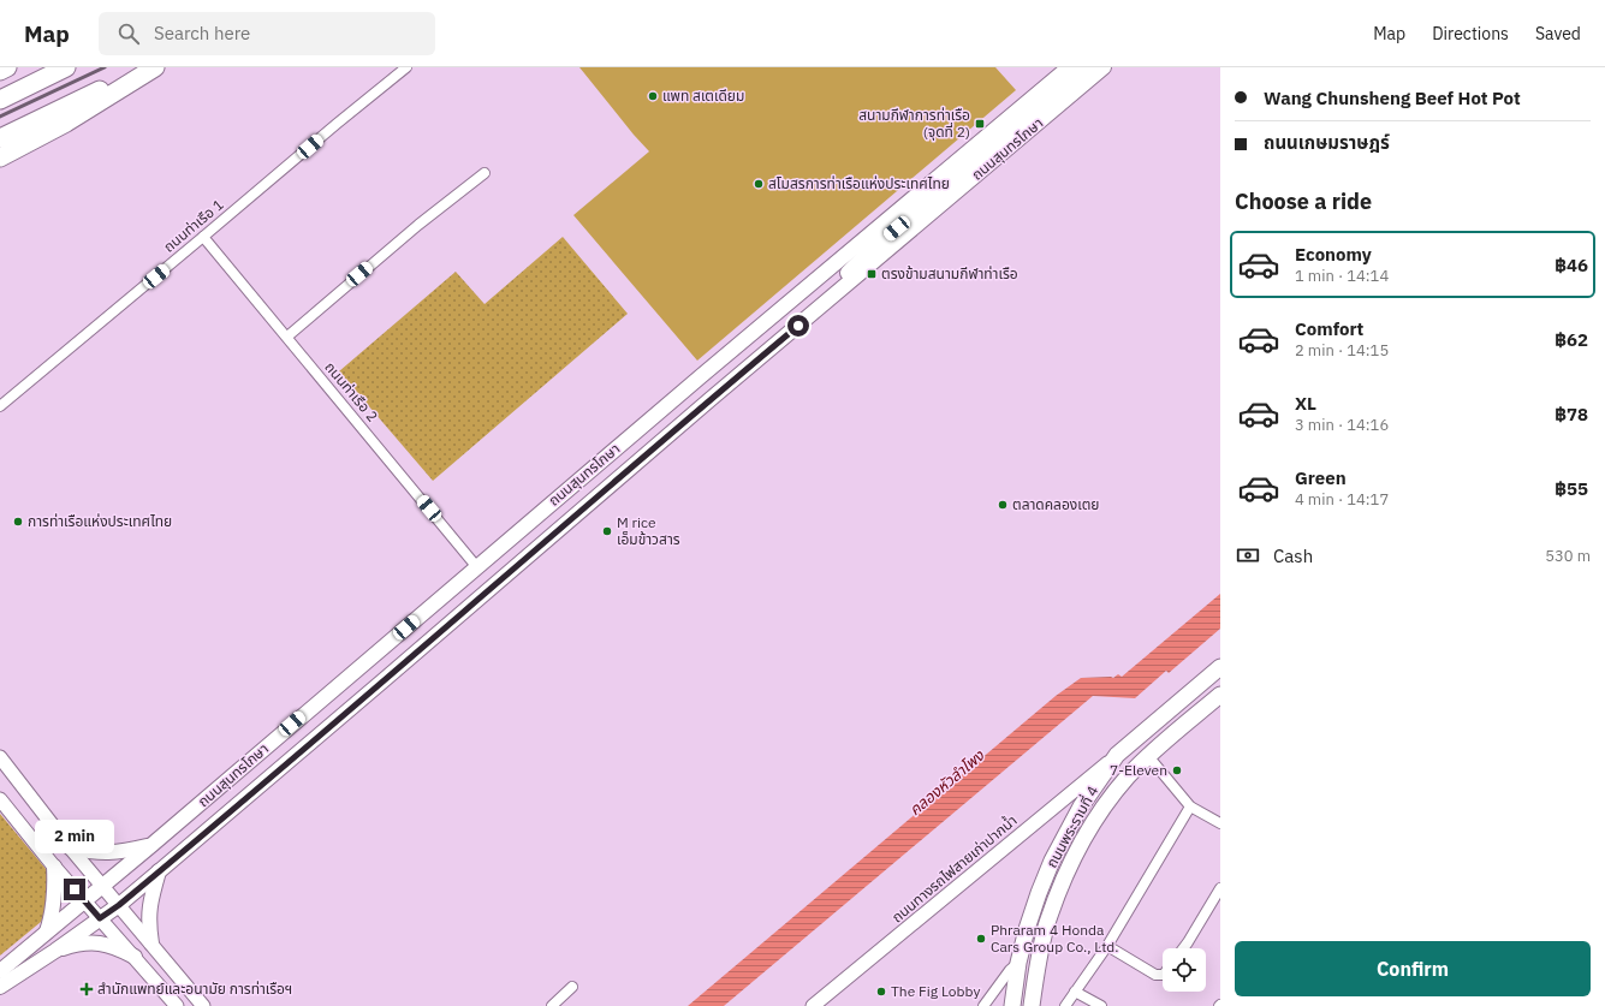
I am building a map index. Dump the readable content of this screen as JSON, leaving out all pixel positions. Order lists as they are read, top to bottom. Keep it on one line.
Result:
{"streets":{"main road":["ถนนสุนทรโกษา","ถนนพระรามที่ 4"],"street":["ถนนท่าเรือ 1","ถนนท่าเรือ 2","ถนนทางรถไฟสายเก่าปากน้ำ"]},"crossings":[["ถนนสุนทรโกษา","ถนนท่าเรือ 2"],["ถนนท่าเรือ 1","ถนนท่าเรือ 2"],["ถนนพระรามที่ 4","ถนนทางรถไฟสายเก่าปากน้ำ"]],"water":["คลองหัวลำโพง"],"places":{"other":["แพท สเตเดียม","สโมสรการท่าเรือแห่งประเทศไทย","ตลาดคลองเตย","การท่าเรือแห่งประเทศไทย","M rice เอ็มข้าวสาร","7-Eleven","Phraram 4 Honda Cars Group Co., Ltd.","The Fig Lobby"],"transit":["สนามกีฬาการท่าเรือ (จุดที่ 2)","ตรงข้ามสนามกีฬาท่าเรือ"],"health":["สำนักแพทย์และอนามัย การท่าเรือฯ"]},"page":{"header":"Map","search":"Search here","nav":["Map","Directions","Saved"],"banner":["Wang Chunsheng Beef Hot Pot","ถนนเกษมราษฎร์"],"heading":"Choose a ride","list":[{"name":"Economy","note":"1 min · 14:14","value":"฿46"},{"name":"Comfort","note":"2 min · 14:15","value":"฿62"},{"name":"XL","note":"3 min · 14:16","value":"฿78"},{"name":"Green","note":"4 min · 14:17","value":"฿55"}],"pay":["Cash","530 m"],"bubble":"2 min","buttons":"Confirm"}}
